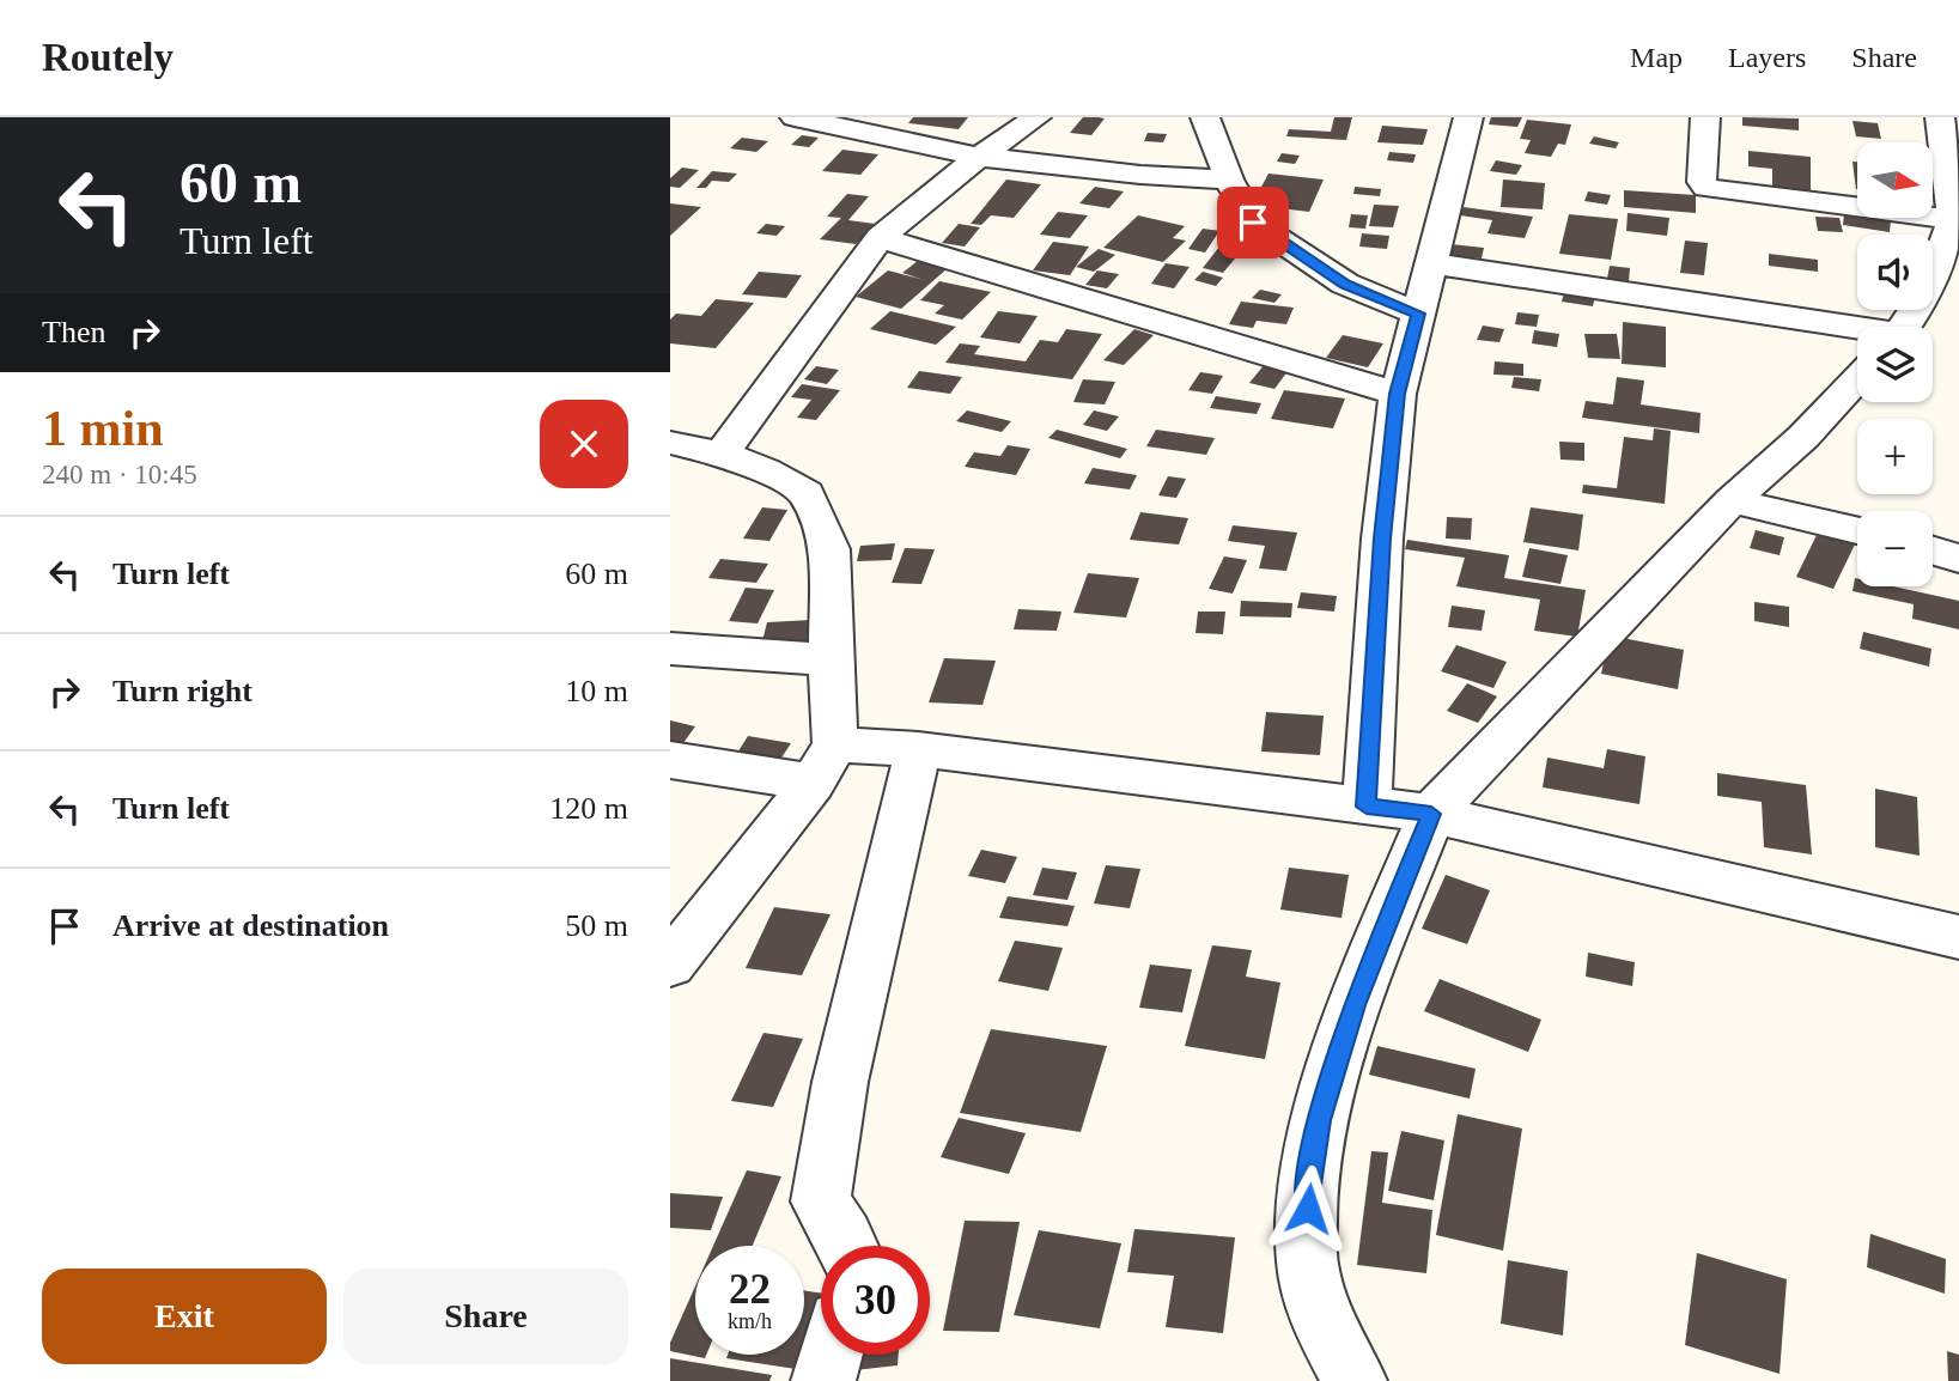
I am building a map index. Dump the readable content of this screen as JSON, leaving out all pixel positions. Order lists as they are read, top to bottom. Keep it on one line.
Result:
{"north":"right","page":{"header":"Routely","nav":["Map","Layers","Share"],"turn":["60 m","Turn left"],"map_buttons":["+","−"],"then":"Then","heading":["1 min","240 m · 10:45"],"list":[{"name":"Turn left","value":"60 m"},{"name":"Turn right","value":"10 m"},{"name":"Turn left","value":"120 m"},{"name":"Arrive at destination","value":"50 m"}],"speed":"22 km/h","limit":"30","buttons":["Exit","Share"]}}
